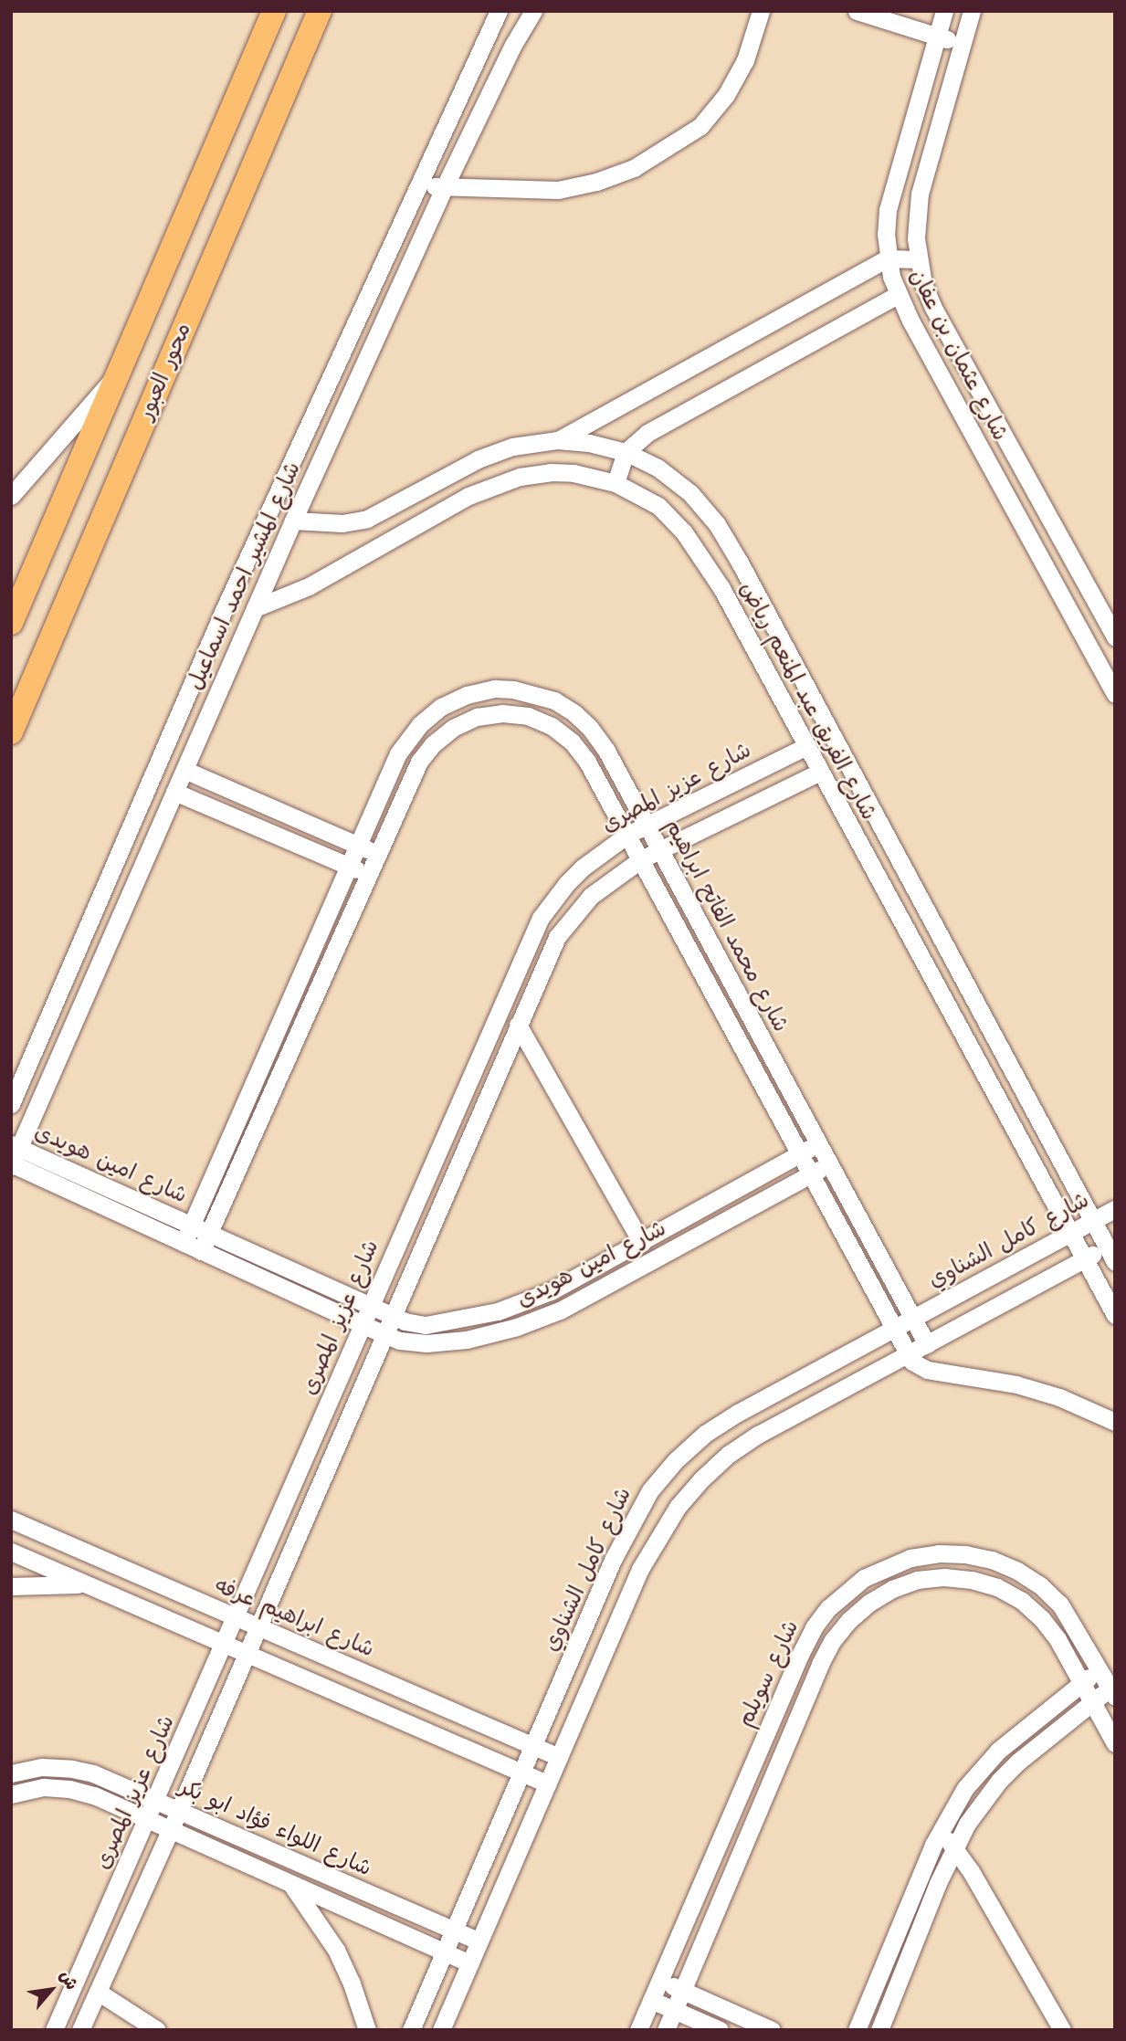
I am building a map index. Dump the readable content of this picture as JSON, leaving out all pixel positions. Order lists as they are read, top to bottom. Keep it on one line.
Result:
{"streets":{"highway":["محور العبور"],"street":["شارع عثمان بن عفان","شارع المشير احمد اسماعيل","شارع الفريق عبد المنعم رياض","شارع عزيز المصرى","شارع محمد الفاتح ابراهيم","شارع امين هويدى","شارع كامل الشناوي","شارع ابراهيم عرفه","شارع سويلم","شارع اللواء فؤاد ابو بكر"]},"crossings":[["شارع المشير احمد اسماعيل","شارع الفريق عبد المنعم رياض"],["شارع المشير احمد اسماعيل","شارع امين هويدى"],["شارع الفريق عبد المنعم رياض","شارع عزيز المصرى"],["شارع الفريق عبد المنعم رياض","شارع كامل الشناوي"],["شارع عزيز المصرى","شارع محمد الفاتح ابراهيم"],["شارع عزيز المصرى","شارع امين هويدى"],["شارع عزيز المصرى","شارع ابراهيم عرفه"],["شارع عزيز المصرى","شارع اللواء فؤاد ابو بكر"],["شارع محمد الفاتح ابراهيم","شارع امين هويدى"],["شارع محمد الفاتح ابراهيم","شارع كامل الشناوي"],["شارع كامل الشناوي","شارع ابراهيم عرفه"],["شارع كامل الشناوي","شارع اللواء فؤاد ابو بكر"]],"north":"top right"}
